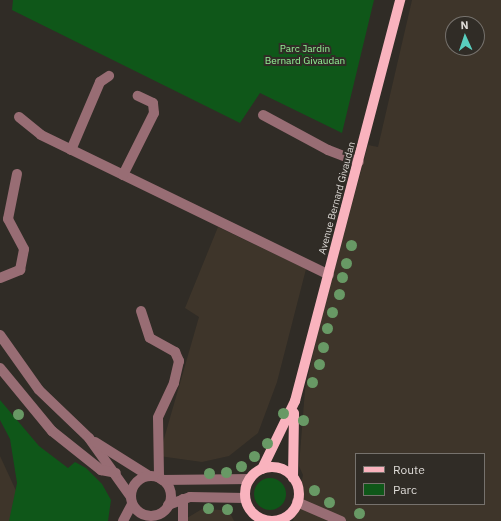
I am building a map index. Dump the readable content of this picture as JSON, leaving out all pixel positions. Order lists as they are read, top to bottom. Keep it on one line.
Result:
{"streets":{"main road":["Avenue Bernard Givaudan"]},"parks":["Parc Jardin Bernard Givaudan"],"legend":["Route","Parc"],"north":"top"}
